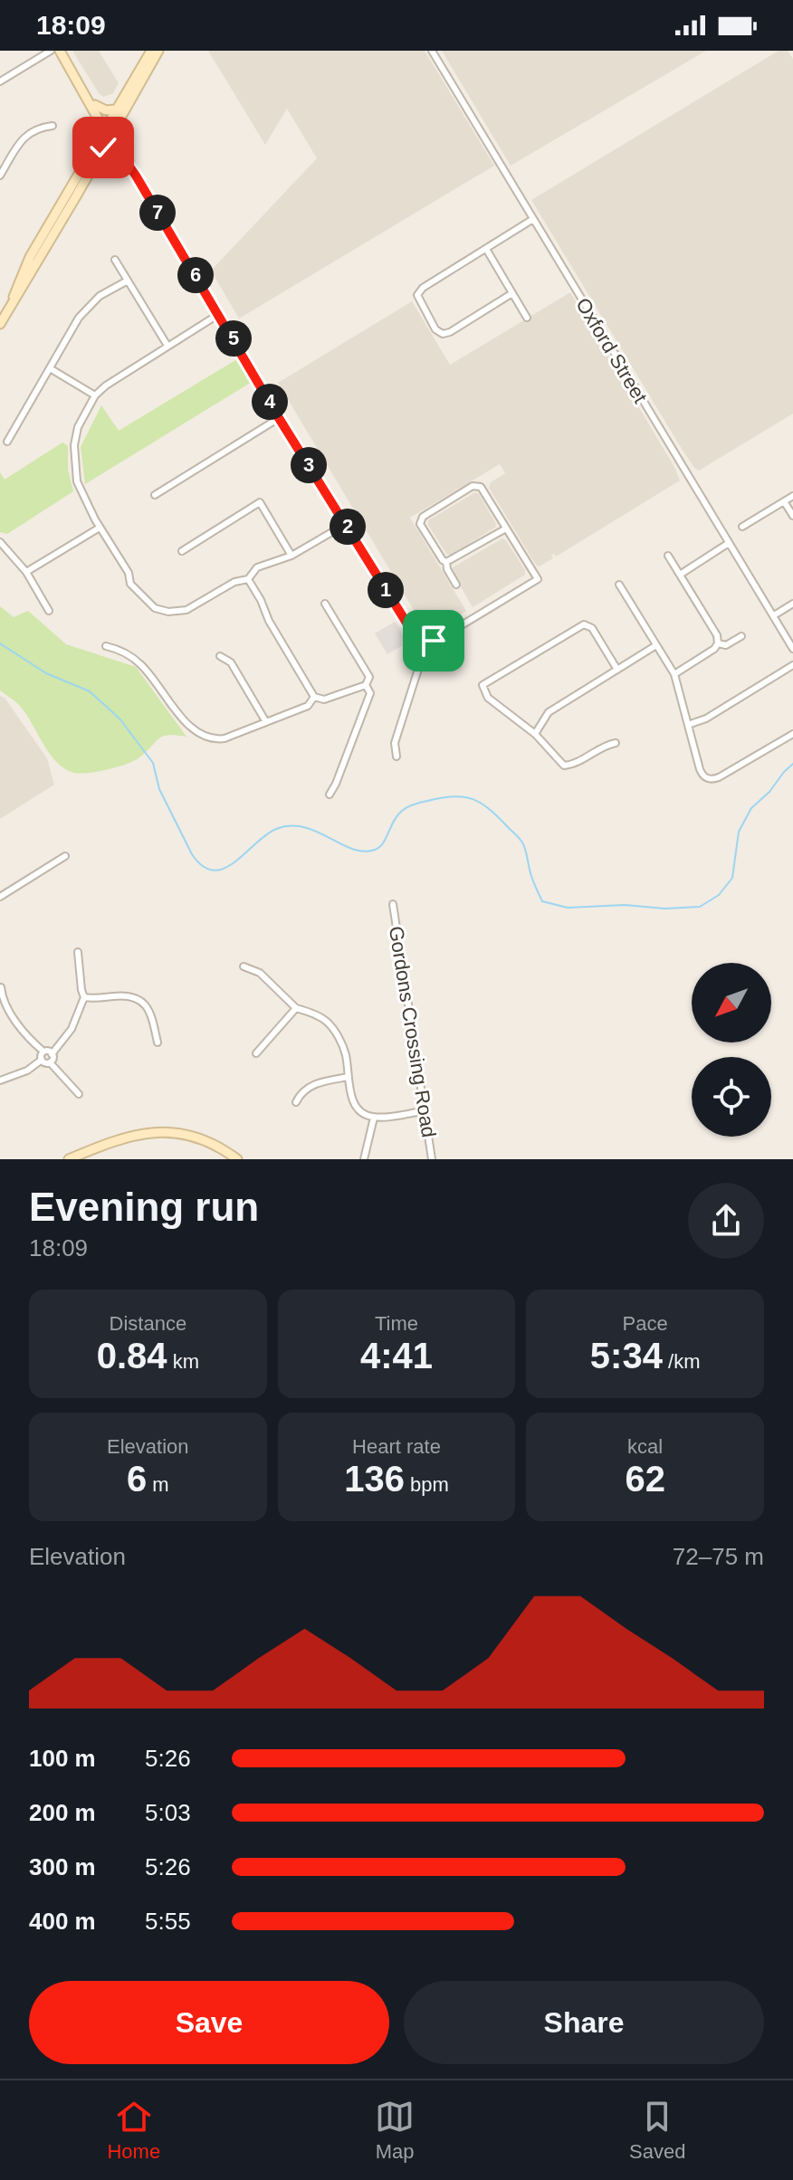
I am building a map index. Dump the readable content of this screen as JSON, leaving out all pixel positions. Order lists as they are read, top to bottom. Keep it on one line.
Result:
{"streets":{"street":["Oxford Street","Gordons Crossing Road"]},"north":"bottom left","page":{"status":"18:09","pins":["7","6","5","4","3","2","1"],"heading":["Evening run","18:09"],"stats":[["Distance","0.84 km"],["Time","4:41"],["Pace","5:34 /km"],["Elevation","6 m"],["Heart rate","136 bpm"],["kcal","62"]],"chart":["Elevation","72–75 m"],"list":[{"name":"100 m","note":"5:26"},{"name":"200 m","note":"5:03"},{"name":"300 m","note":"5:26"},{"name":"400 m","note":"5:55"}],"buttons":["Save","Share"],"tabs":["Home","Map","Saved"]}}
